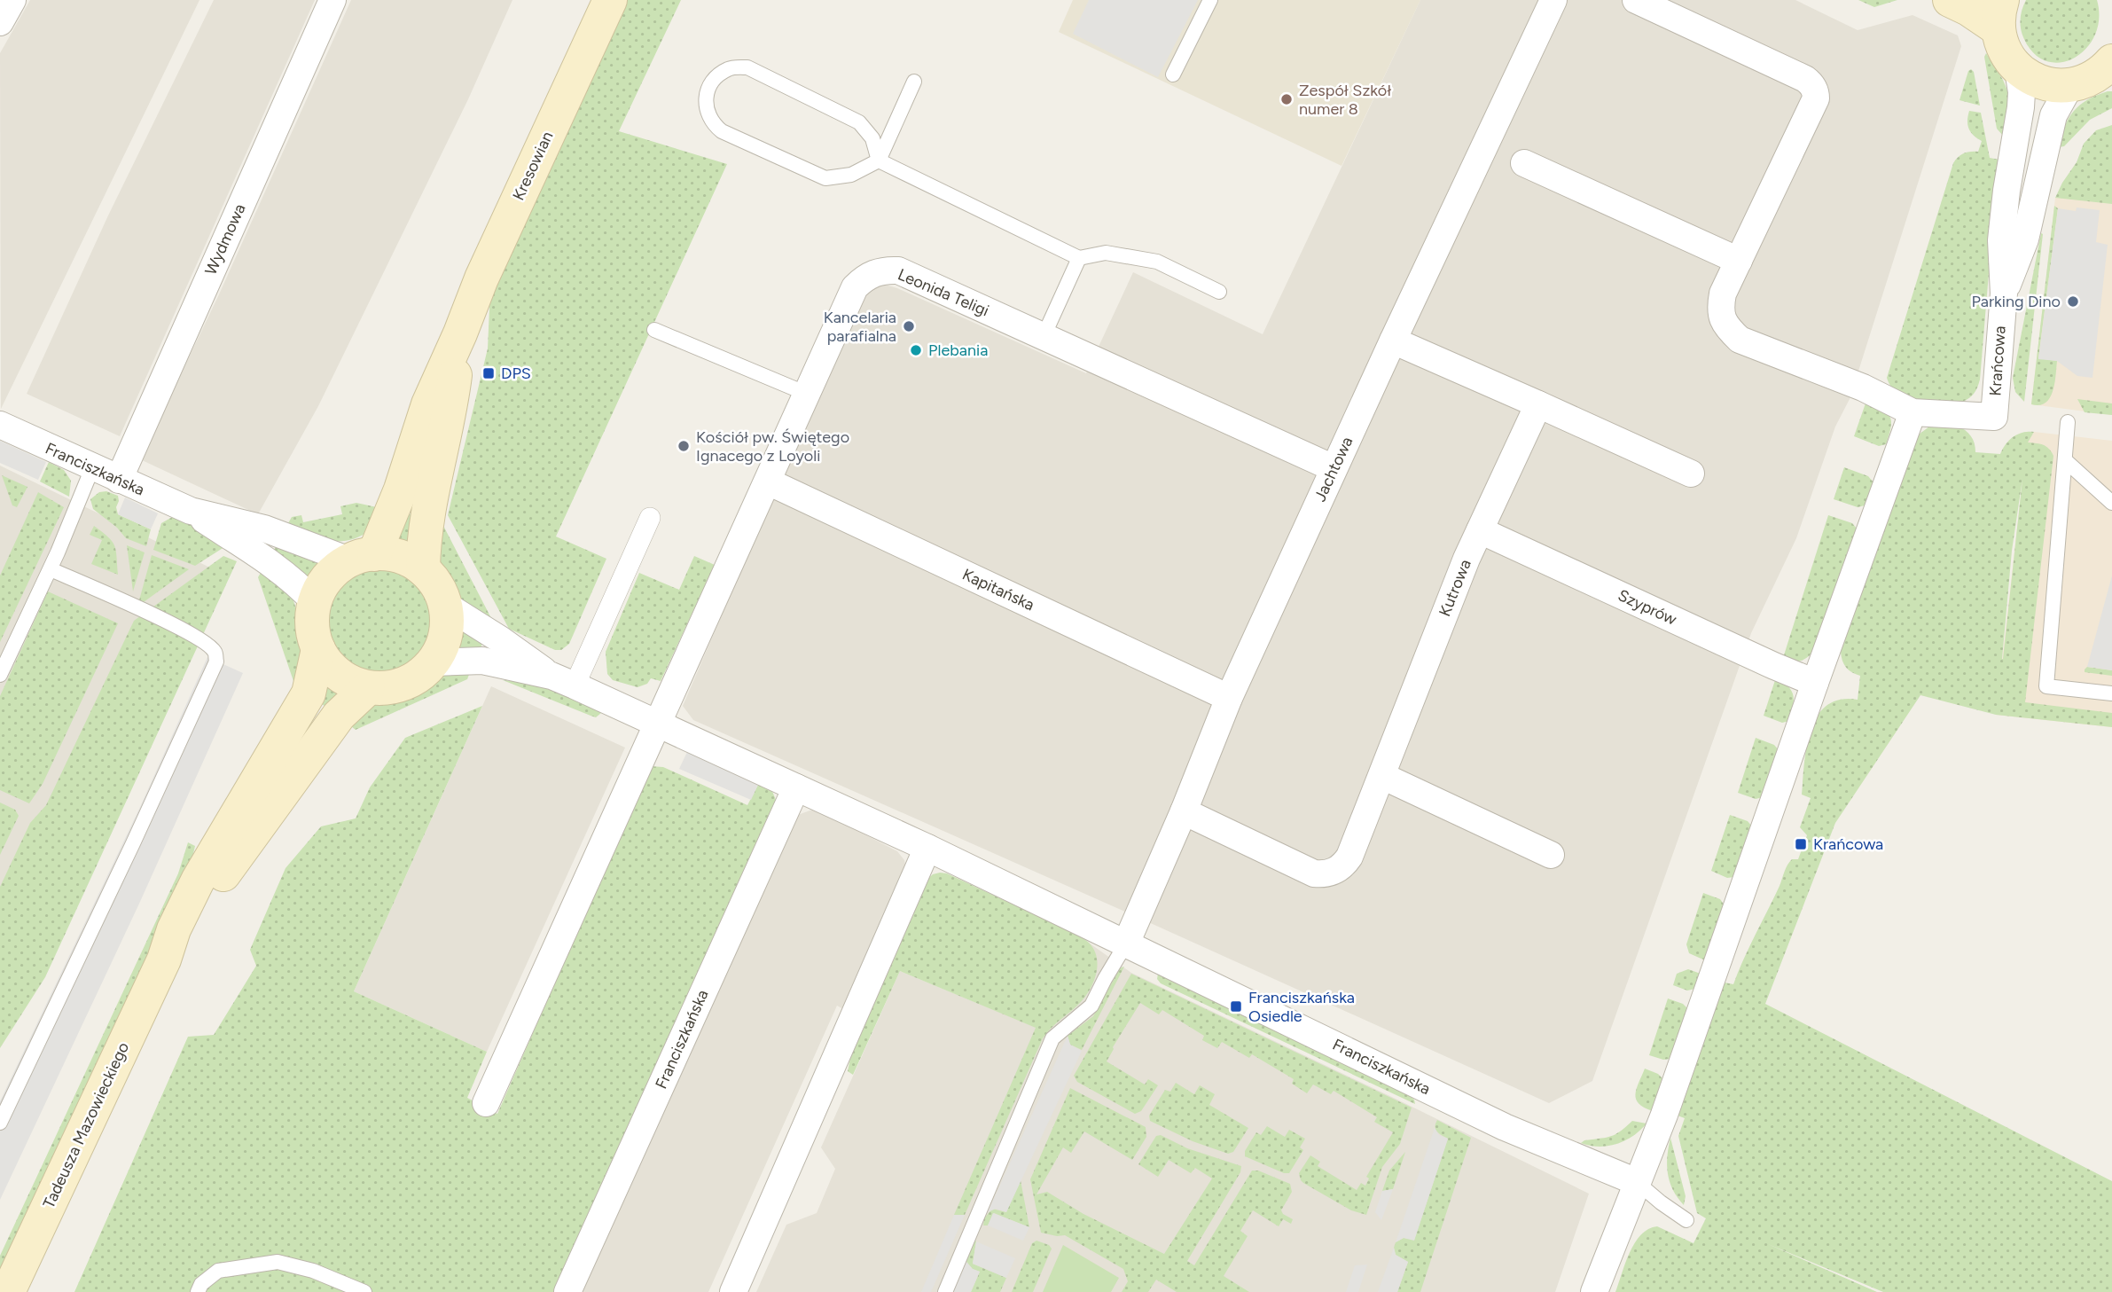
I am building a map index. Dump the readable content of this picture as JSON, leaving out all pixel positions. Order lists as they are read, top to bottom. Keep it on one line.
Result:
{"streets":{"main road":["Kresowian","Tadeusza Mazowieckiego"],"street":["Wydmowa","Leonida Teligi","Krańcowa","Franciszkańska","Jachtowa","Kutrowa","Kapitańska","Szyprów"]},"crossings":[["Kresowian","Franciszkańska"],["Kresowian","Tadeusza Mazowieckiego"],["Wydmowa","Franciszkańska"],["Leonida Teligi","Franciszkańska"],["Leonida Teligi","Jachtowa"],["Leonida Teligi","Kapitańska"],["Franciszkańska","Jachtowa"],["Franciszkańska","Tadeusza Mazowieckiego"],["Jachtowa","Kutrowa"],["Jachtowa","Kapitańska"],["Kutrowa","Szyprów"]],"places":{"other":["Zespół Szkół numer 8","Parking Dino","Kancelaria parafialna","Plebania","Kościół pw. Świętego Ignacego z Loyoli"],"transit":["DPS","Krańcowa","Franciszkańska Osiedle"]}}
